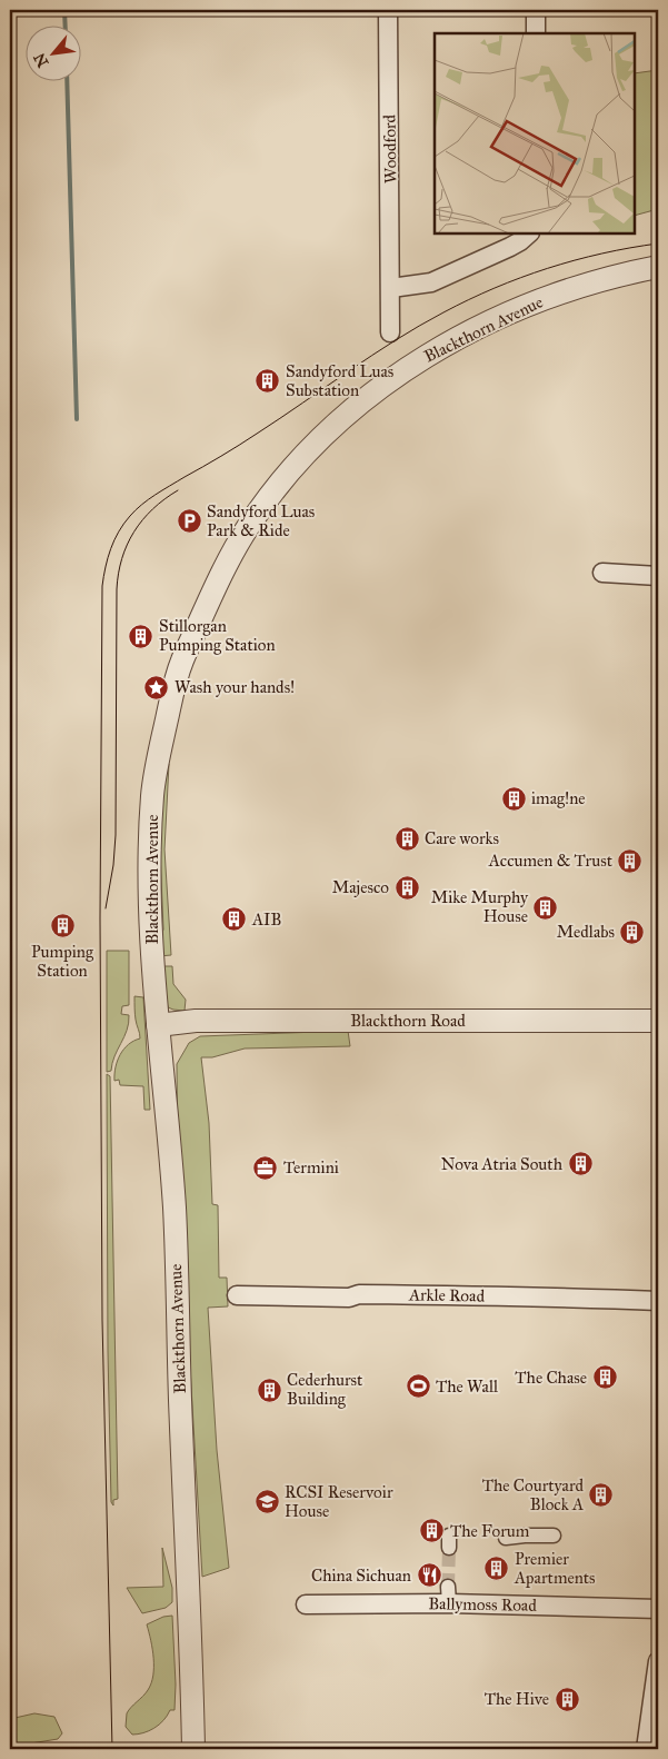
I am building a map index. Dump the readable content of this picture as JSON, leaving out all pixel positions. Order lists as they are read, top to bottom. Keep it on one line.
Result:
{"streets":{"street":["Woodford","Blackthorn Avenue","Blackthorn Road","Arkle Road","Ballymoss Road"]},"crossings":[["Blackthorn Avenue","Blackthorn Road"]],"places":{"building":["Sandyford Luas Substation","Stillorgan Pumping Station","imag!ne","Care works","Accumen & Trust","Majesco","Mike Murphy House","AIB","Pumping Station","Medlabs","Nova Atria South","The Chase","Cederhurst Building","The Courtyard Block A","The Forum","Premier Apartments","The Hive"],"parking":["Sandyford Luas Park & Ride"],"place":["Wash your hands!"],"office":["Termini"],"sports":["The Wall"],"school or university":["RCSI Reservoir House"],"restaurant":["China Sichuan"]},"north":"bottom left"}
